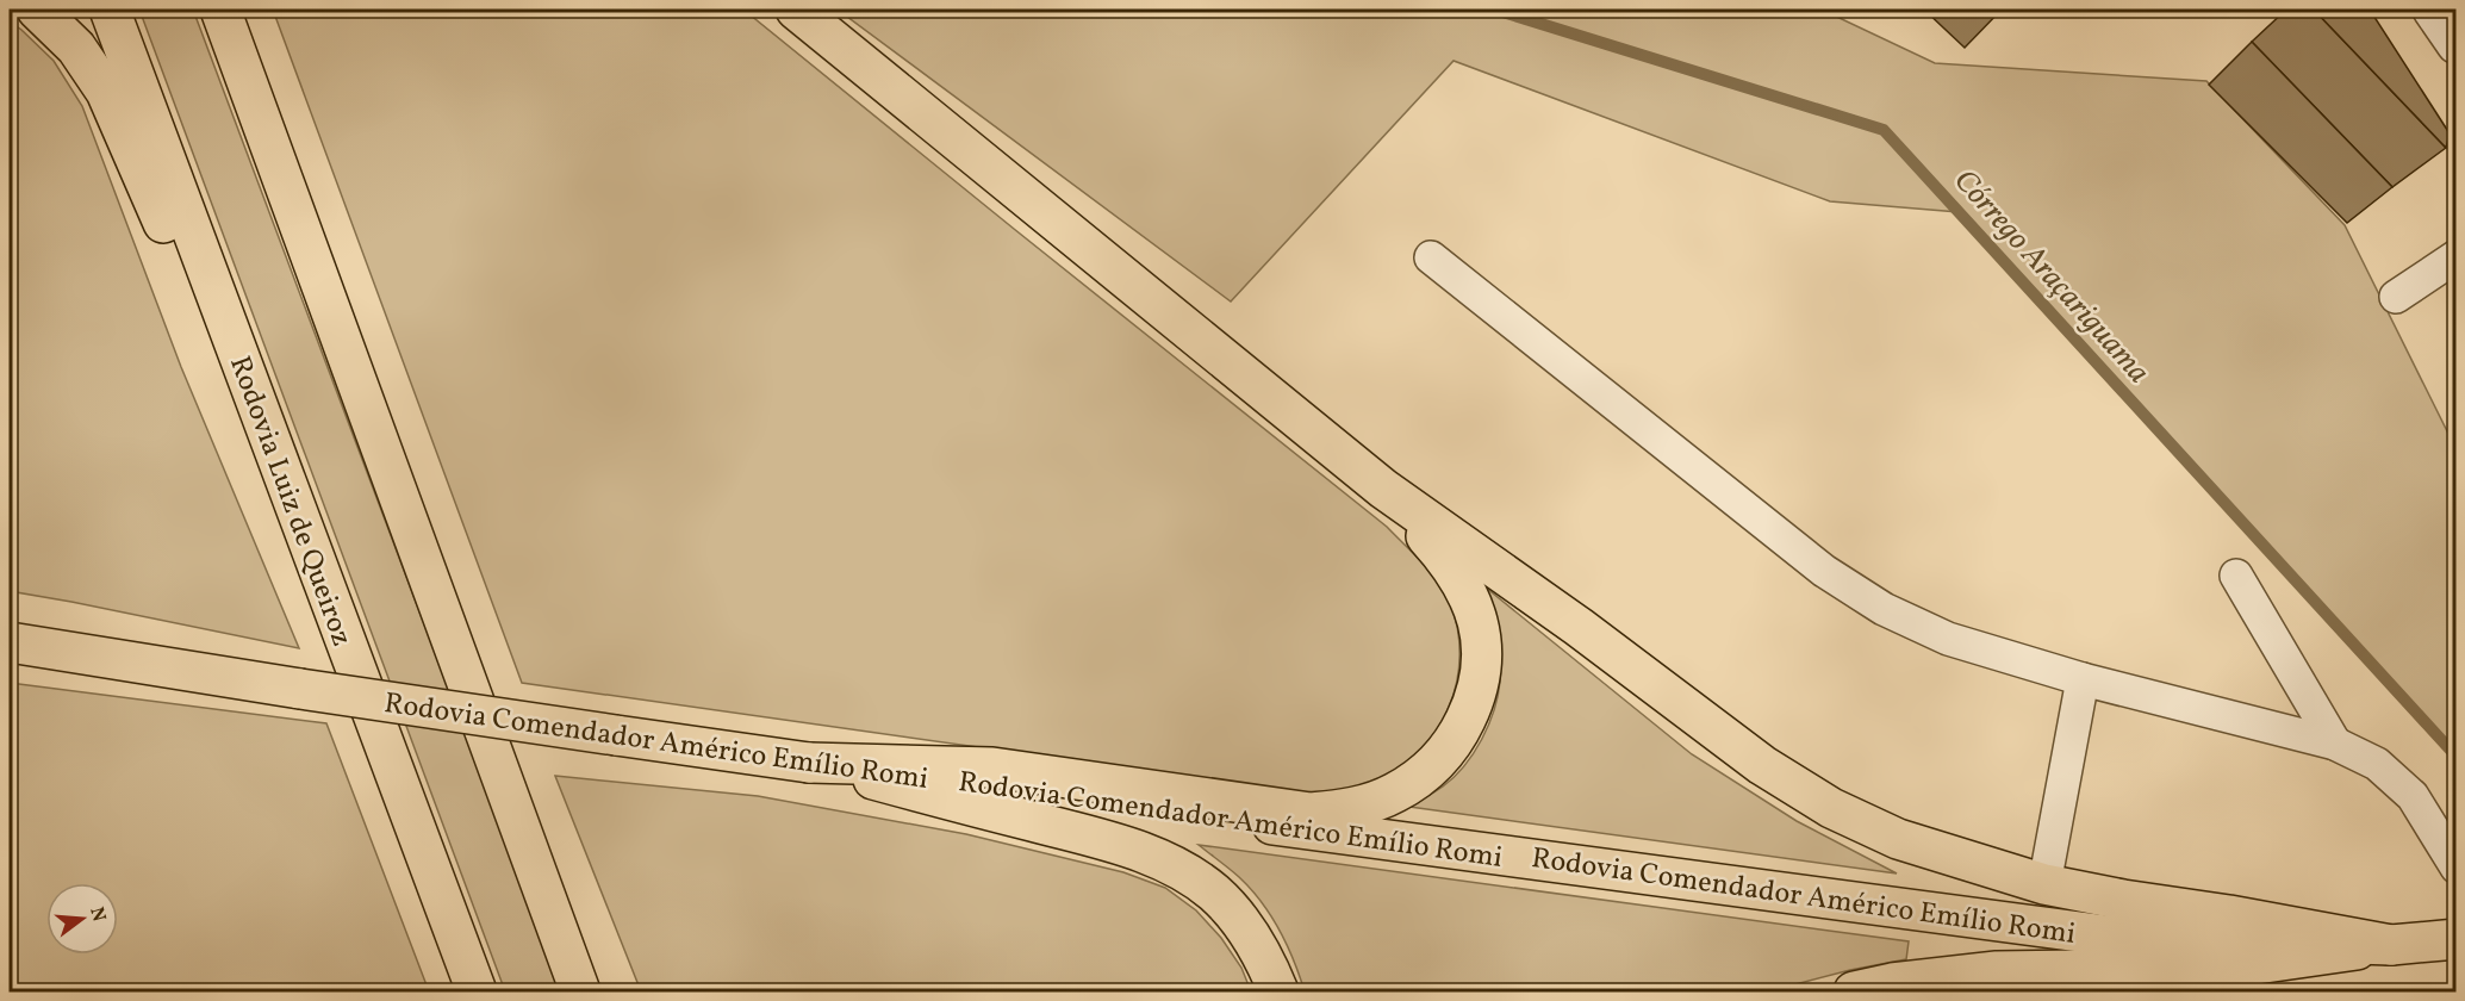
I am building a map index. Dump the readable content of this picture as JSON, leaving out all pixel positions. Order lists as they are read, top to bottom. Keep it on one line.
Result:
{"streets":{"main road":["Rodovia Luiz de Queiroz","Rodovia Comendador Américo Emílio Romi"]},"water":["Córrego Araçariguama"],"north":"right"}
